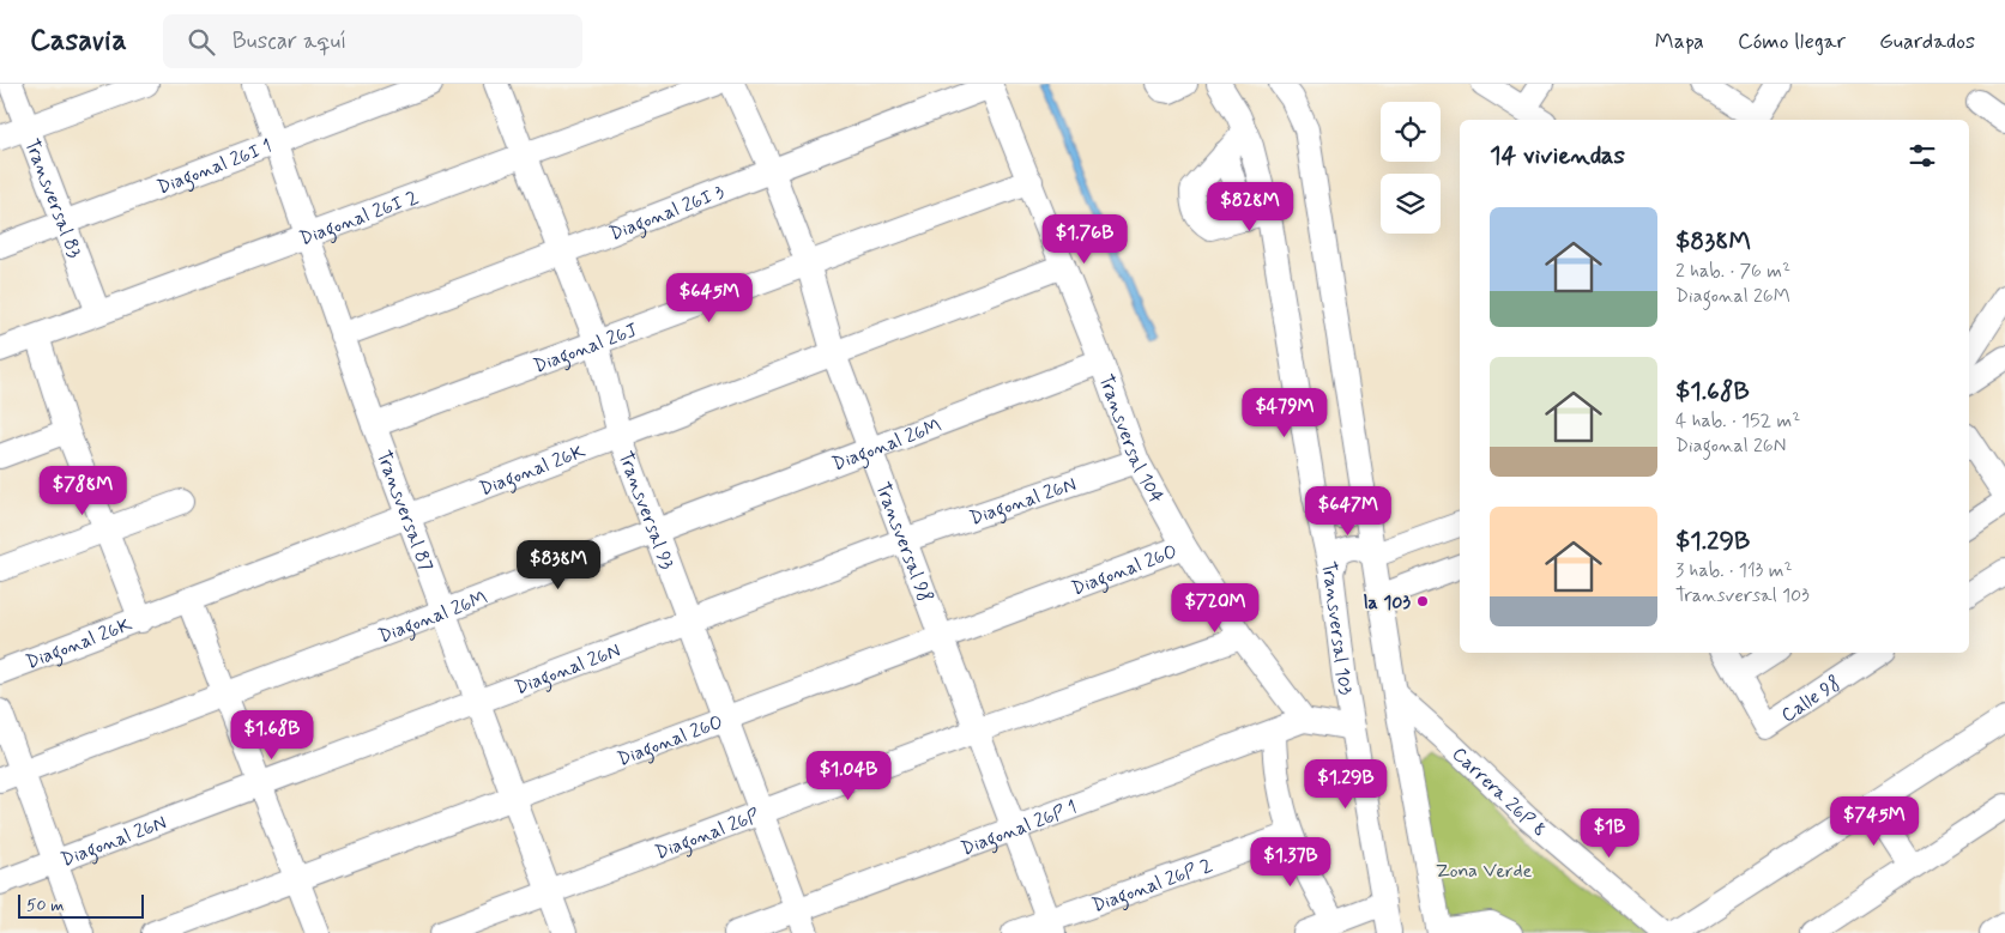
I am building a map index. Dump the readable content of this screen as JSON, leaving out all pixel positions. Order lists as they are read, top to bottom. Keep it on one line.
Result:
{"streets":{"street":["Diagonal 26I 1","Transversal 83","Diagonal 26I 3","Diagonal 26I 2","Diagonal 26J","Transversal 104","Diagonal 26M","Diagonal 26K","Diagonal 26N","Transversal 93","Transversal 87","Transversal 98","Diagonal 26O","Transversal 103","Calle 98","Carrera 26P 8","Diagonal 26P 1","Diagonal 26P","Diagonal 26P 2"]},"crossings":[["Diagonal 26I 1","Transversal 83"],["Diagonal 26I 1","Transversal 87"],["Transversal 83","Diagonal 26I 2"],["Diagonal 26I 3","Transversal 104"],["Diagonal 26I 3","Transversal 93"],["Diagonal 26I 3","Transversal 87"],["Diagonal 26I 3","Transversal 98"],["Diagonal 26I 2","Transversal 93"],["Diagonal 26I 2","Transversal 87"],["Diagonal 26J","Transversal 104"],["Diagonal 26J","Transversal 93"],["Diagonal 26J","Transversal 87"],["Diagonal 26J","Transversal 98"],["Transversal 104","Diagonal 26M"],["Transversal 104","Diagonal 26K"],["Transversal 104","Diagonal 26N"],["Transversal 104","Diagonal 26O"],["Transversal 104","Diagonal 26P 1"],["Transversal 104","Diagonal 26P"],["Diagonal 26M","Transversal 93"],["Diagonal 26M","Transversal 87"],["Diagonal 26M","Transversal 98"],["Diagonal 26K","Transversal 93"],["Diagonal 26K","Transversal 87"],["Diagonal 26K","Transversal 98"],["Diagonal 26N","Transversal 93"],["Diagonal 26N","Transversal 87"],["Diagonal 26N","Transversal 98"],["Transversal 93","Diagonal 26O"],["Transversal 93","Diagonal 26P 1"],["Transversal 93","Diagonal 26P"],["Transversal 87","Diagonal 26O"],["Transversal 87","Diagonal 26P"],["Transversal 98","Diagonal 26O"],["Transversal 98","Diagonal 26P 1"],["Transversal 98","Diagonal 26P"],["Transversal 98","Diagonal 26P 2"]],"parks":["Zona Verde"],"places":["la 103"],"scale_bar":"50 m","page":{"header":"Casavia","search":"Buscar aquí","nav":["Mapa","Cómo llegar","Guardados"],"heading":"14 viviendas","price":["$828M","$1.76B","$645M","$479M","$788M","$647M","$838M","$720M","$1.68B","$1.04B","$1.29B","$745M","$1B","$1.37B"],"list":[{"name":"$838M","note":"2 hab. · 76 m² · Diagonal 26M"},{"name":"$1.68B","note":"4 hab. · 152 m² · Diagonal 26N"},{"name":"$1.29B","note":"3 hab. · 113 m² · Transversal 103"}],"scale":"50 m"}}
